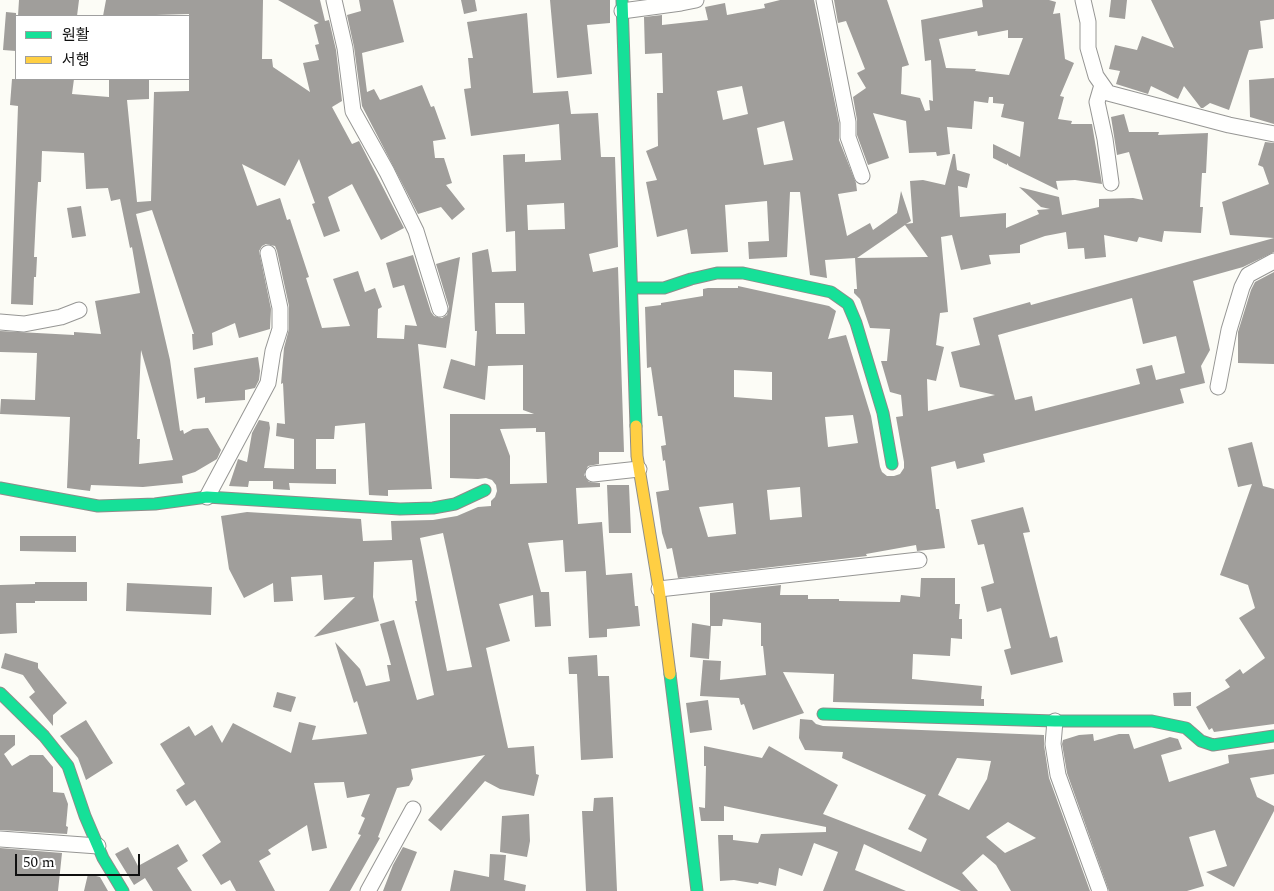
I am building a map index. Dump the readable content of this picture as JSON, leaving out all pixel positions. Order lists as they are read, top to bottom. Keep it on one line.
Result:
{"legend":["원활","서행"],"scale_bar":"50 m"}
